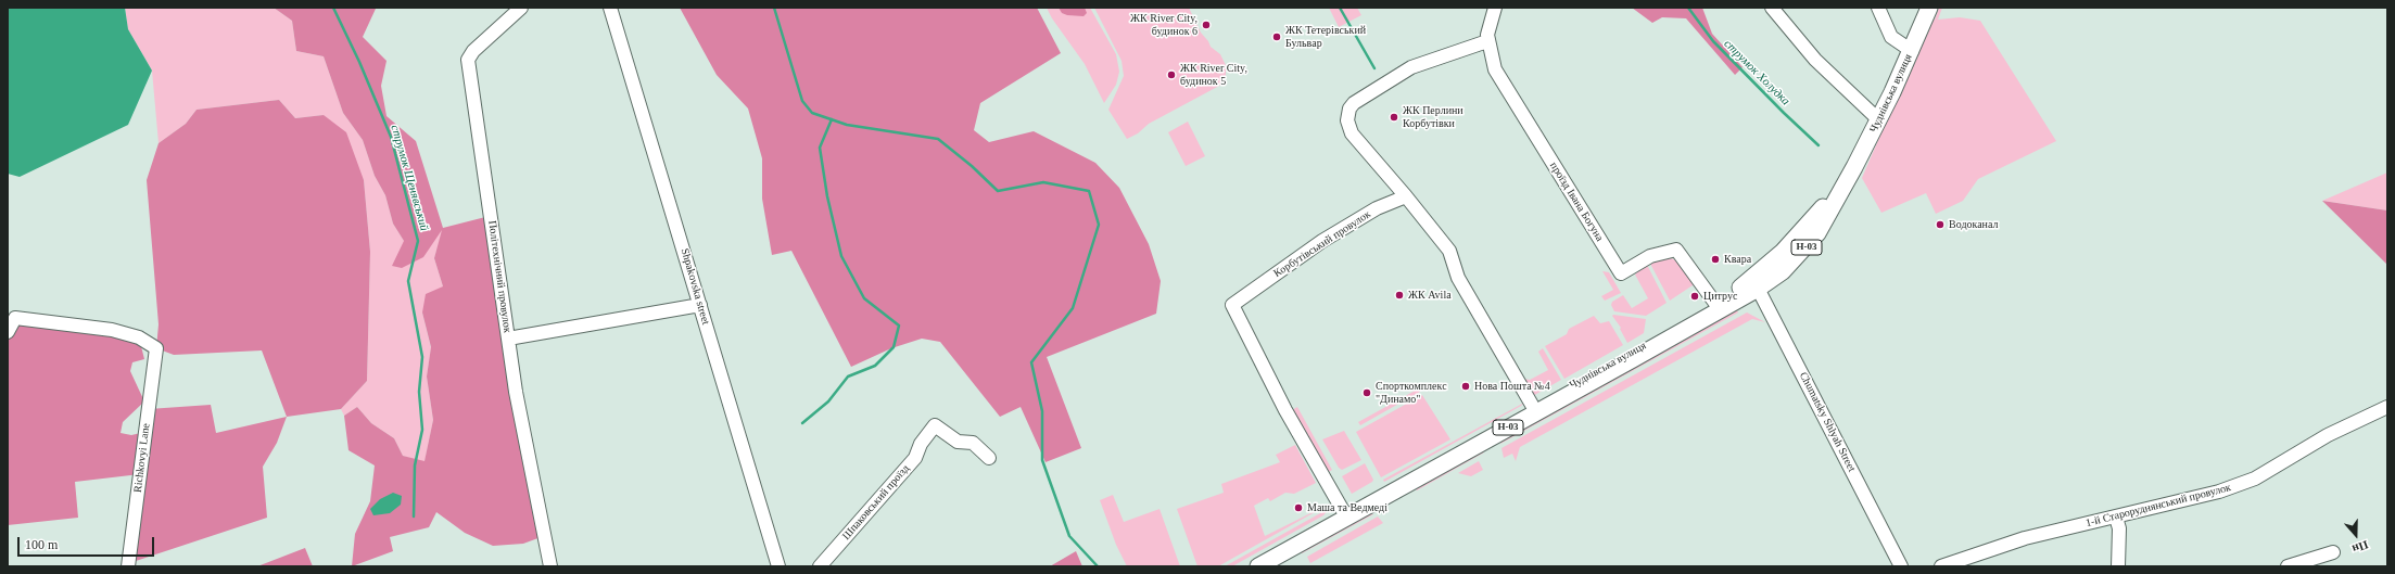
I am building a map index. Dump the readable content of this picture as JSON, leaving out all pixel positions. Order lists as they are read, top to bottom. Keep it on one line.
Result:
{"streets":{"main road":["Чуднівська вулиця","Н-03"],"street":["проїзд Івана Богуна","Корбутівський провулок","Політехнічний провулок","Shpakovska street","Chumatsky Shlyah Street","Richkovyi Lane","Шпаковський проїзд","1-й Староруднянський провулок"]},"crossings":[["Чуднівська вулиця","проїзд Івана Богуна"],["Чуднівська вулиця","Корбутівський провулок"],["Чуднівська вулиця","Chumatsky Shlyah Street"]],"water":["струмок Холудка","струмок Щенявський"],"places":["ЖК River City, будинок 6","ЖК Тетерівський Бульвар","ЖК River City, будинок 5","ЖК Перлини Корбутівки","Водоканал","Квара","ЖК Avila","Цитрус","Нова Пошта №4","Спорткомплекс \"Динамо\"","Маша та Ведмеді"],"scale_bar":"100 m","north":"bottom"}
